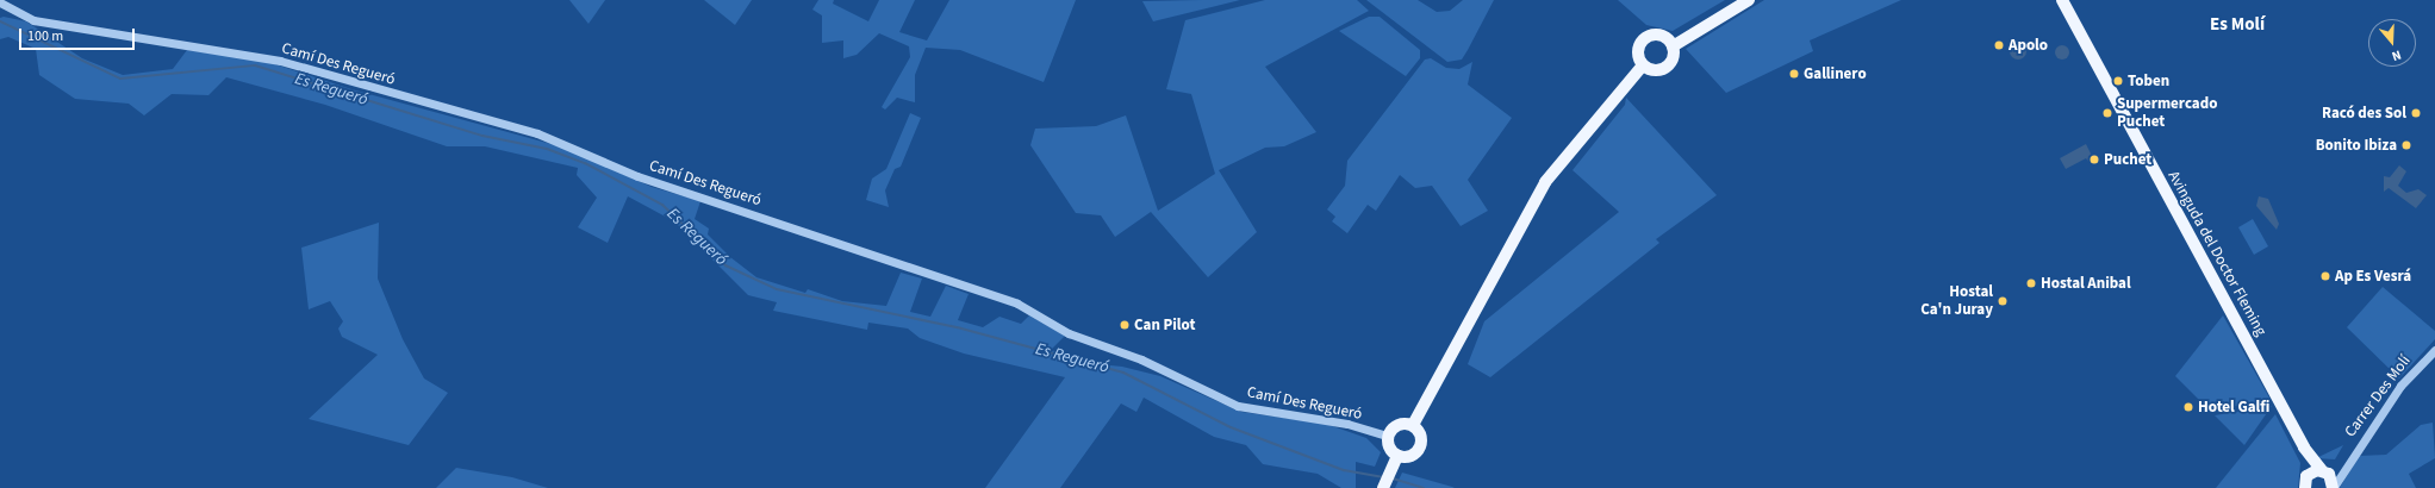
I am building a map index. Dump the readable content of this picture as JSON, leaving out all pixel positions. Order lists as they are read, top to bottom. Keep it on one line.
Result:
{"streets":{"main road":["Avinguda del Doctor Fleming"],"street":["Camí Des Regueró","Carrer Des Molí"]},"crossings":[["Avinguda del Doctor Fleming","Carrer Des Molí"]],"districts":["Es Molí"],"water":["Es Regueró"],"places":["Apolo","Gallinero","Toben","Supermercado Puchet","Racó des Sol","Bonito Ibiza","Puchet","Ap Es Vesrá","Hostal Anibal","Hostal Ca'n Juray","Can Pilot","Hotel Galfi"],"scale_bar":"100 m","north":"bottom"}
